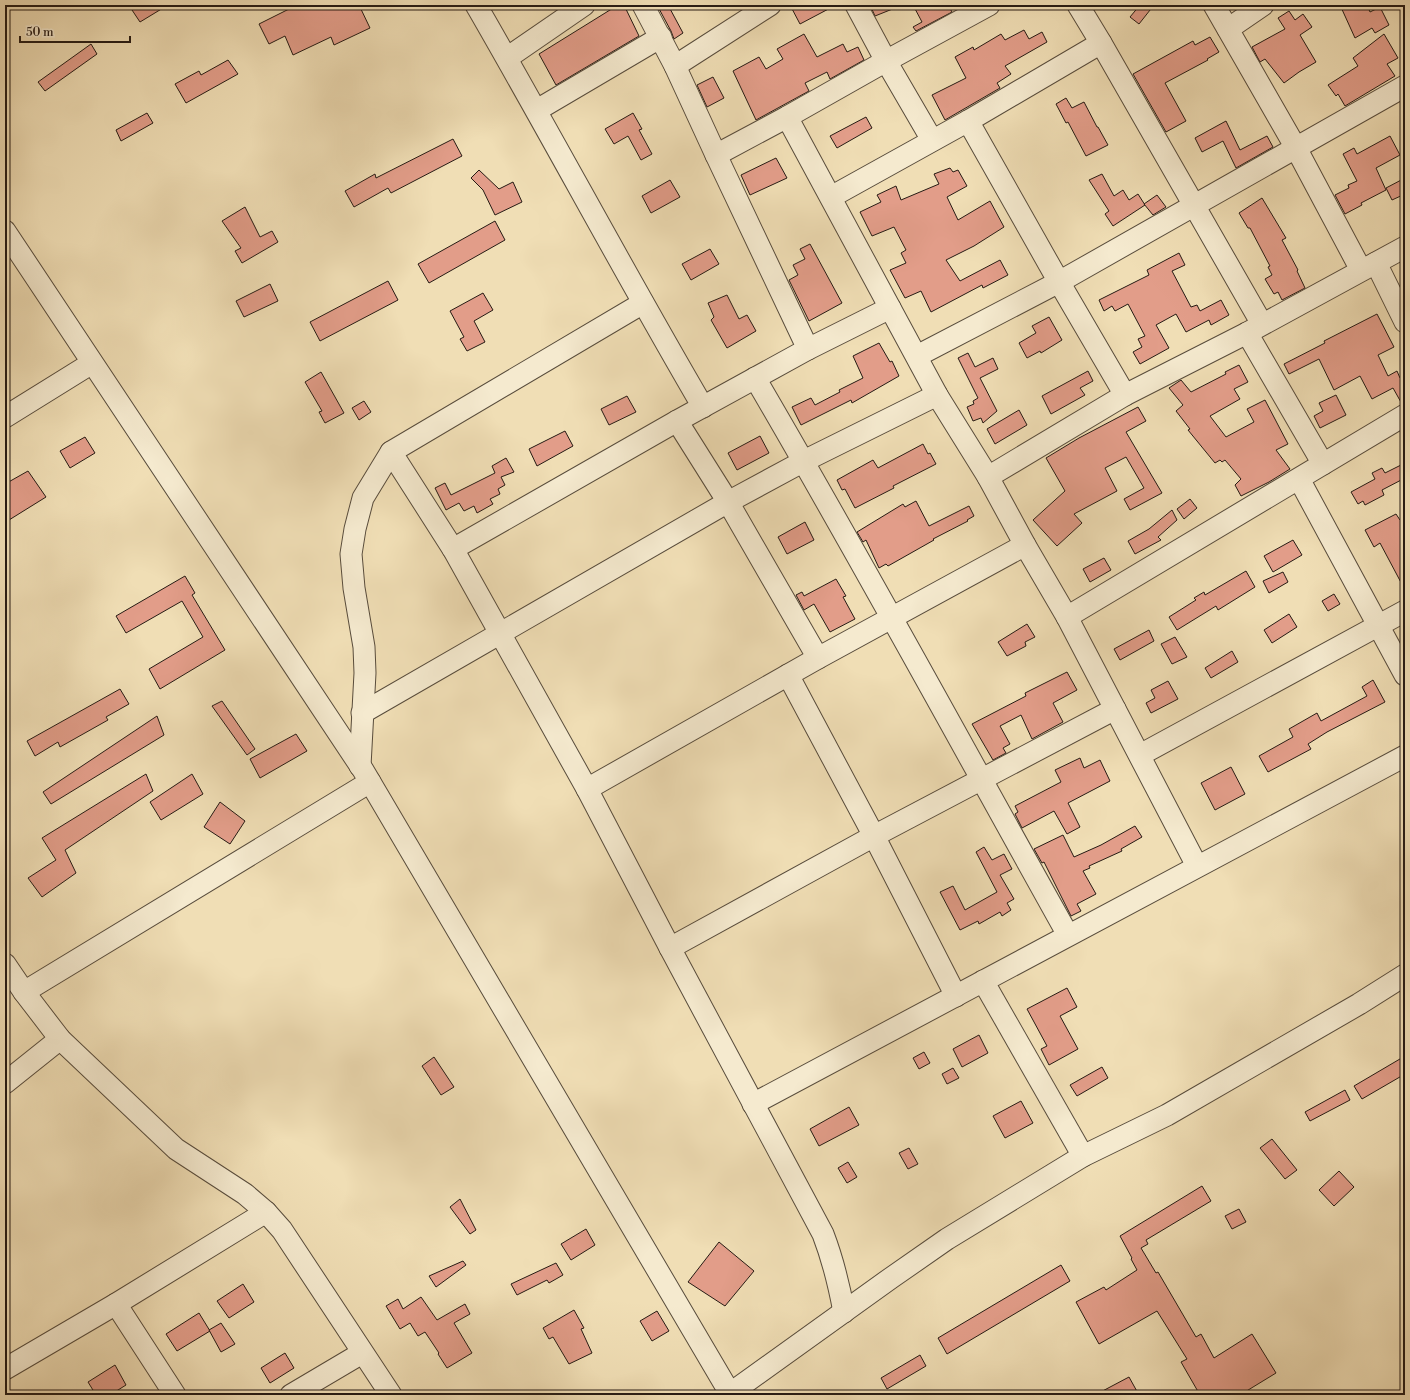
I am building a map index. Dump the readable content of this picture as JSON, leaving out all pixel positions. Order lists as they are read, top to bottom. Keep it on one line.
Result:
{"scale_bar":"50 m"}
